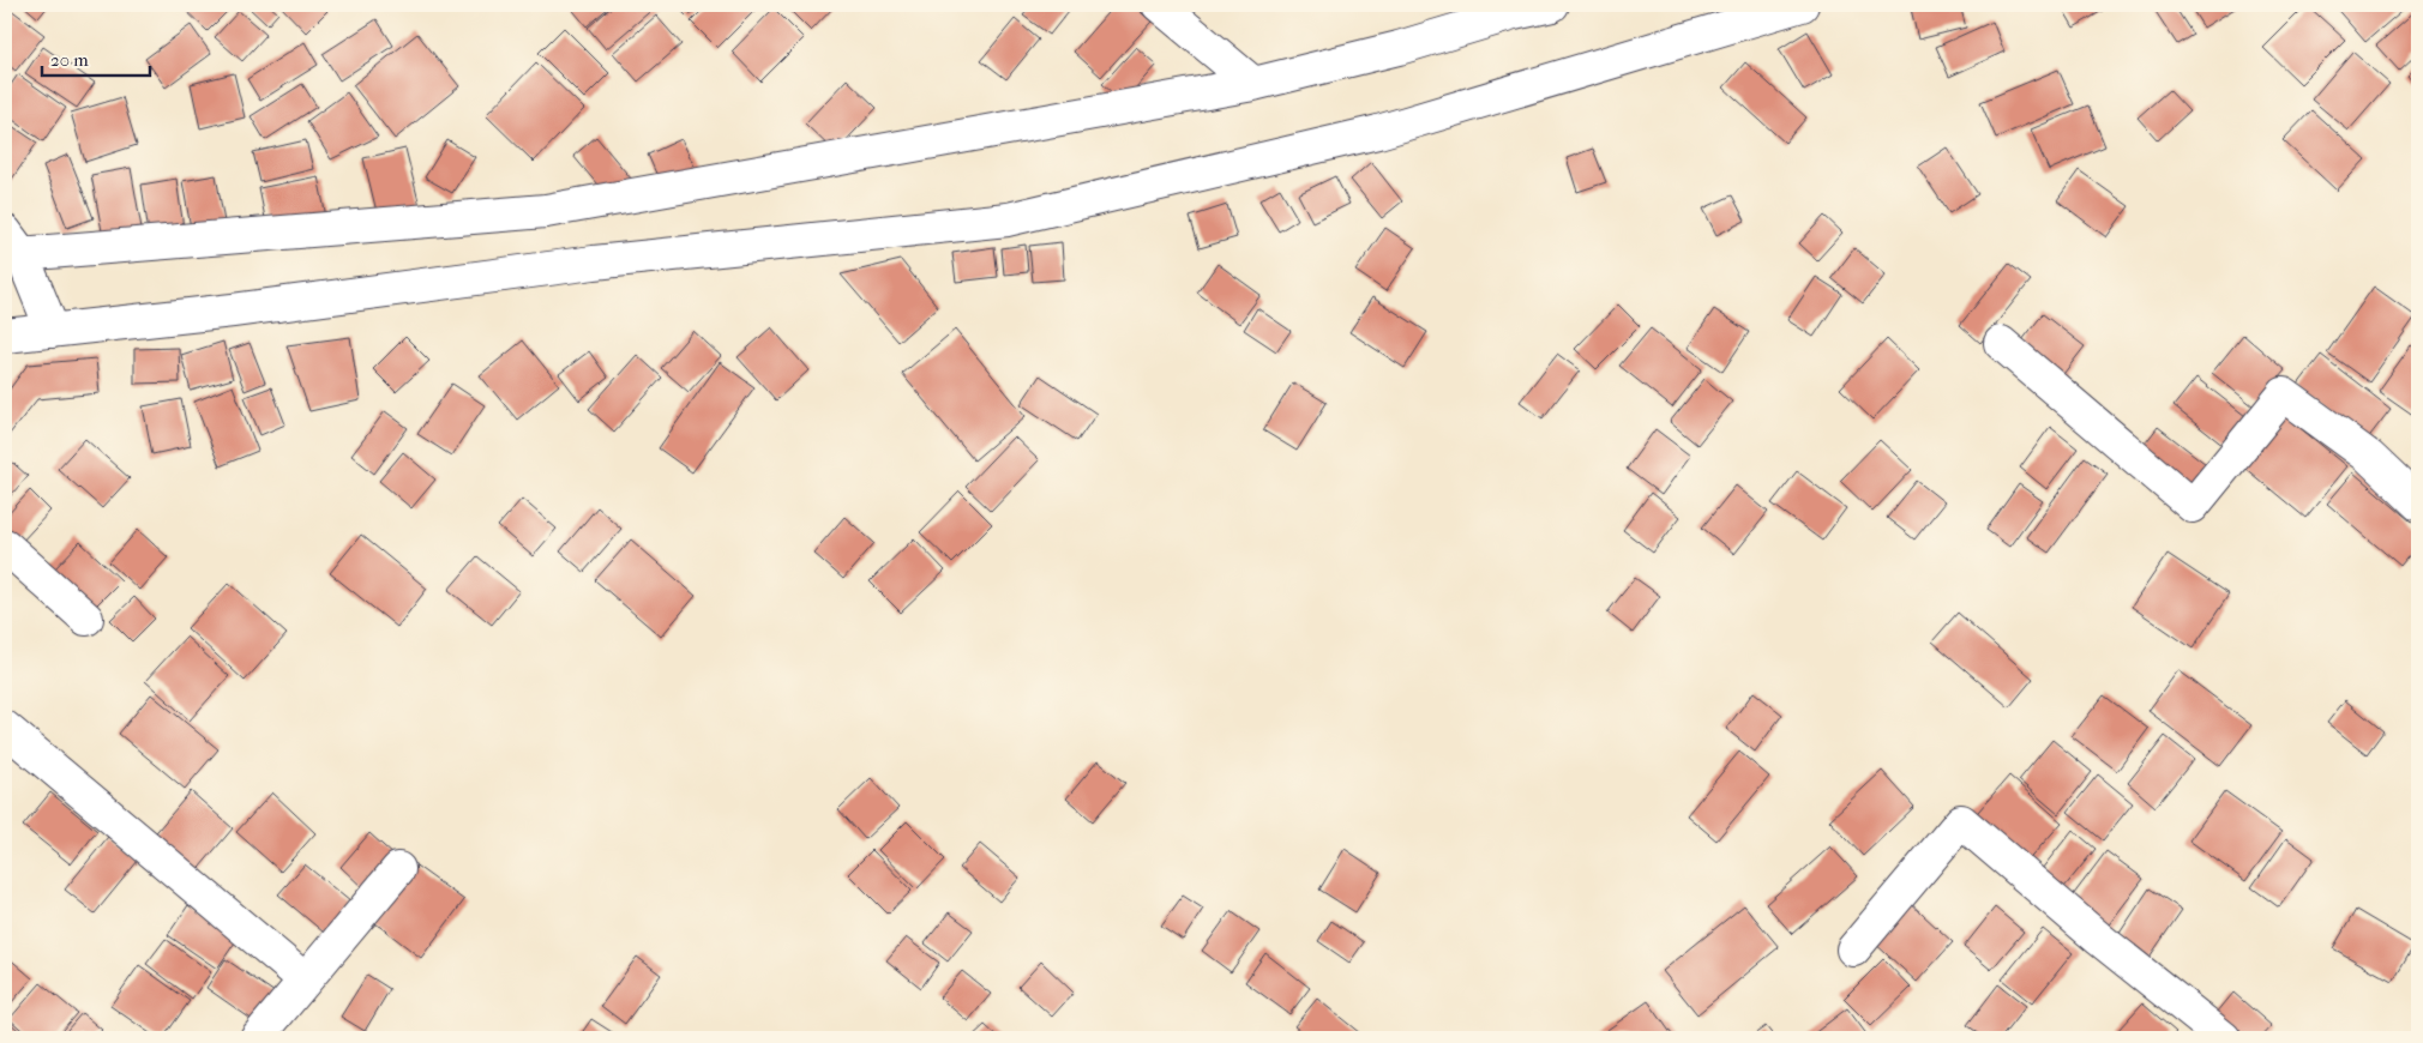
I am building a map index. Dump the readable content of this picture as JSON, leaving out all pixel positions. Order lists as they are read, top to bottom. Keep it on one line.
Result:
{"scale_bar":"20 m"}
